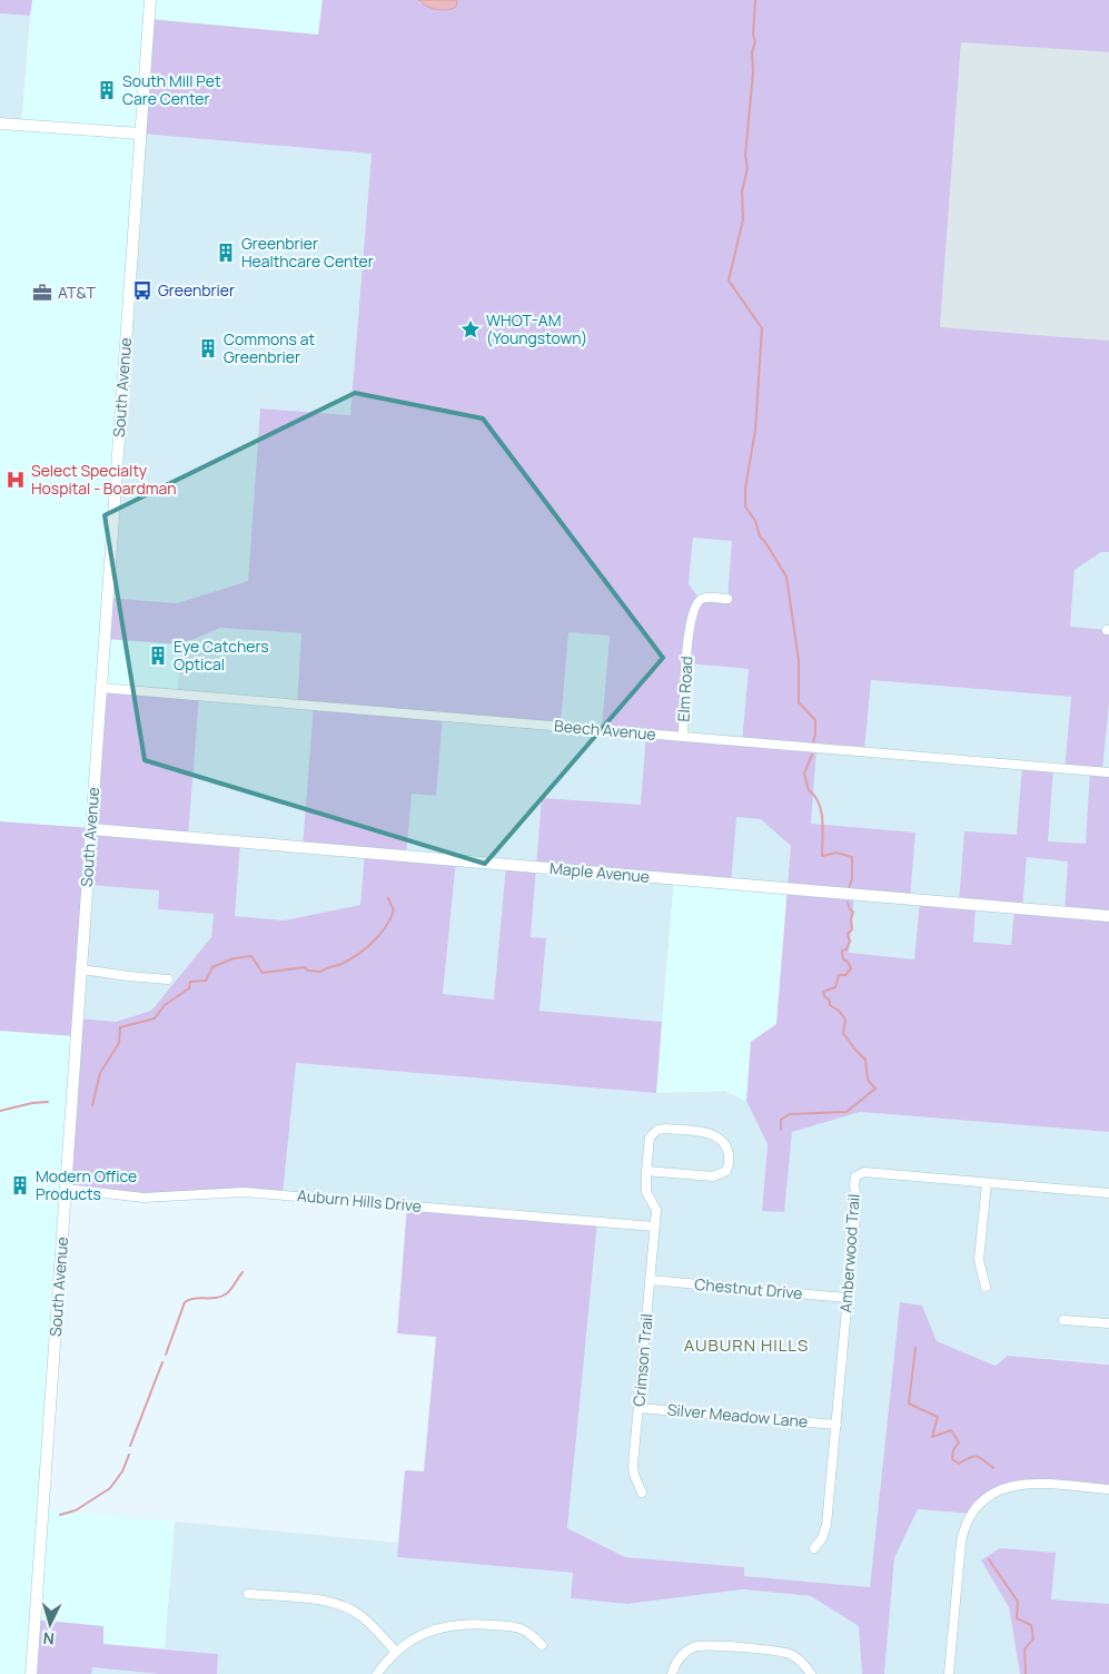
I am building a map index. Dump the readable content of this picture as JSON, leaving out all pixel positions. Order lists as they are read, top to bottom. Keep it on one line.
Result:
{"streets":{"main road":["South Avenue","Maple Avenue"],"street":["Elm Road","Beech Avenue","Auburn Hills Drive","Amberwood Trail","Chestnut Drive","Crimson Trail","Silver Meadow Lane"]},"crossings":[["South Avenue","Beech Avenue"],["South Avenue","Maple Avenue"],["South Avenue","Auburn Hills Drive"],["Elm Road","Beech Avenue"],["Auburn Hills Drive","Crimson Trail"],["Amberwood Trail","Chestnut Drive"],["Amberwood Trail","Silver Meadow Lane"],["Chestnut Drive","Crimson Trail"],["Crimson Trail","Silver Meadow Lane"]],"districts":["AUBURN HILLS"],"places":{"building":["South Mill Pet Care Center","Greenbrier Healthcare Center","Commons at Greenbrier","Eye Catchers Optical","Modern Office Products"],"bus stop":["Greenbrier"],"office":["AT&T"],"place":["WHOT-AM (Youngstown)"],"hospital":["Select Specialty Hospital - Boardman"]},"north":"bottom"}
